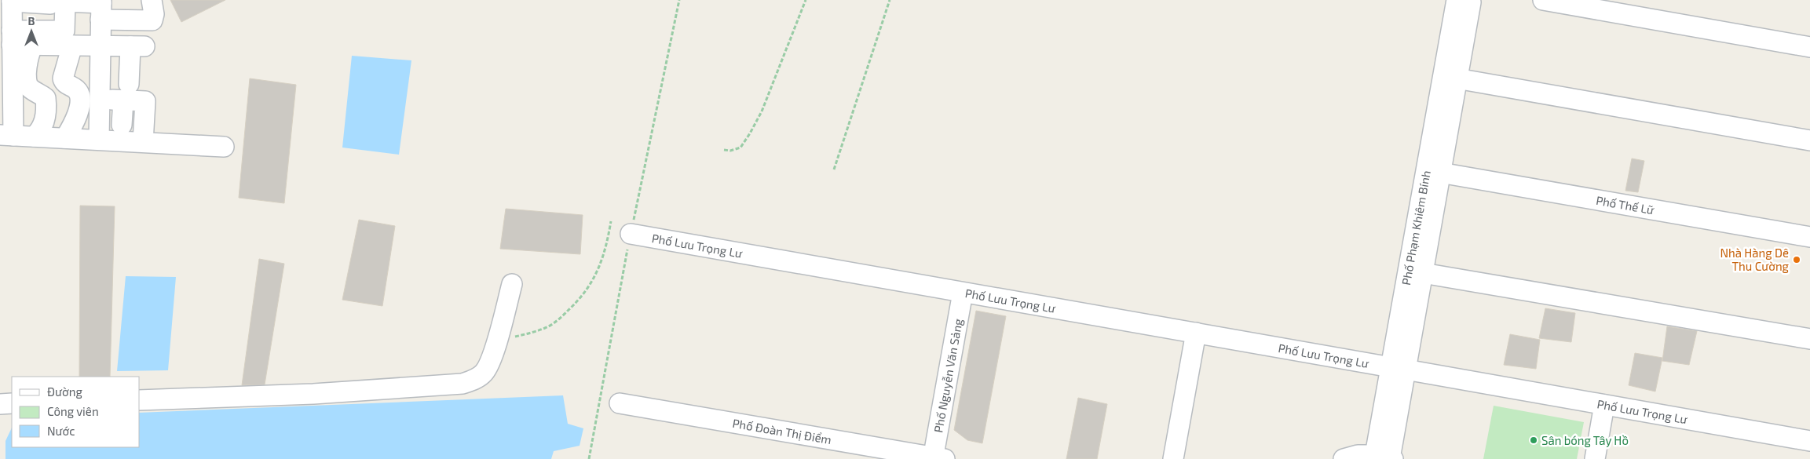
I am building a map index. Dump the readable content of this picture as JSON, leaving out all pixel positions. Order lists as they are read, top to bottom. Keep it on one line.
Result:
{"streets":{"street":["Phố Thế Lữ","Phố Phạm Khiêm Bính","Phố Lưu Trọng Lư","Phố Nguyễn Văn Sảng","Phố Đoàn Thị Điểm"]},"crossings":[["Phố Thế Lữ","Phố Phạm Khiêm Bính"],["Phố Phạm Khiêm Bính","Phố Lưu Trọng Lư"],["Phố Lưu Trọng Lư","Phố Nguyễn Văn Sảng"],["Phố Nguyễn Văn Sảng","Phố Đoàn Thị Điểm"]],"places":["Nhà Hàng Dê Thu Cường","Sân bóng Tây Hồ"],"legend":["Đường","Công viên","Nước"],"north":"top"}
